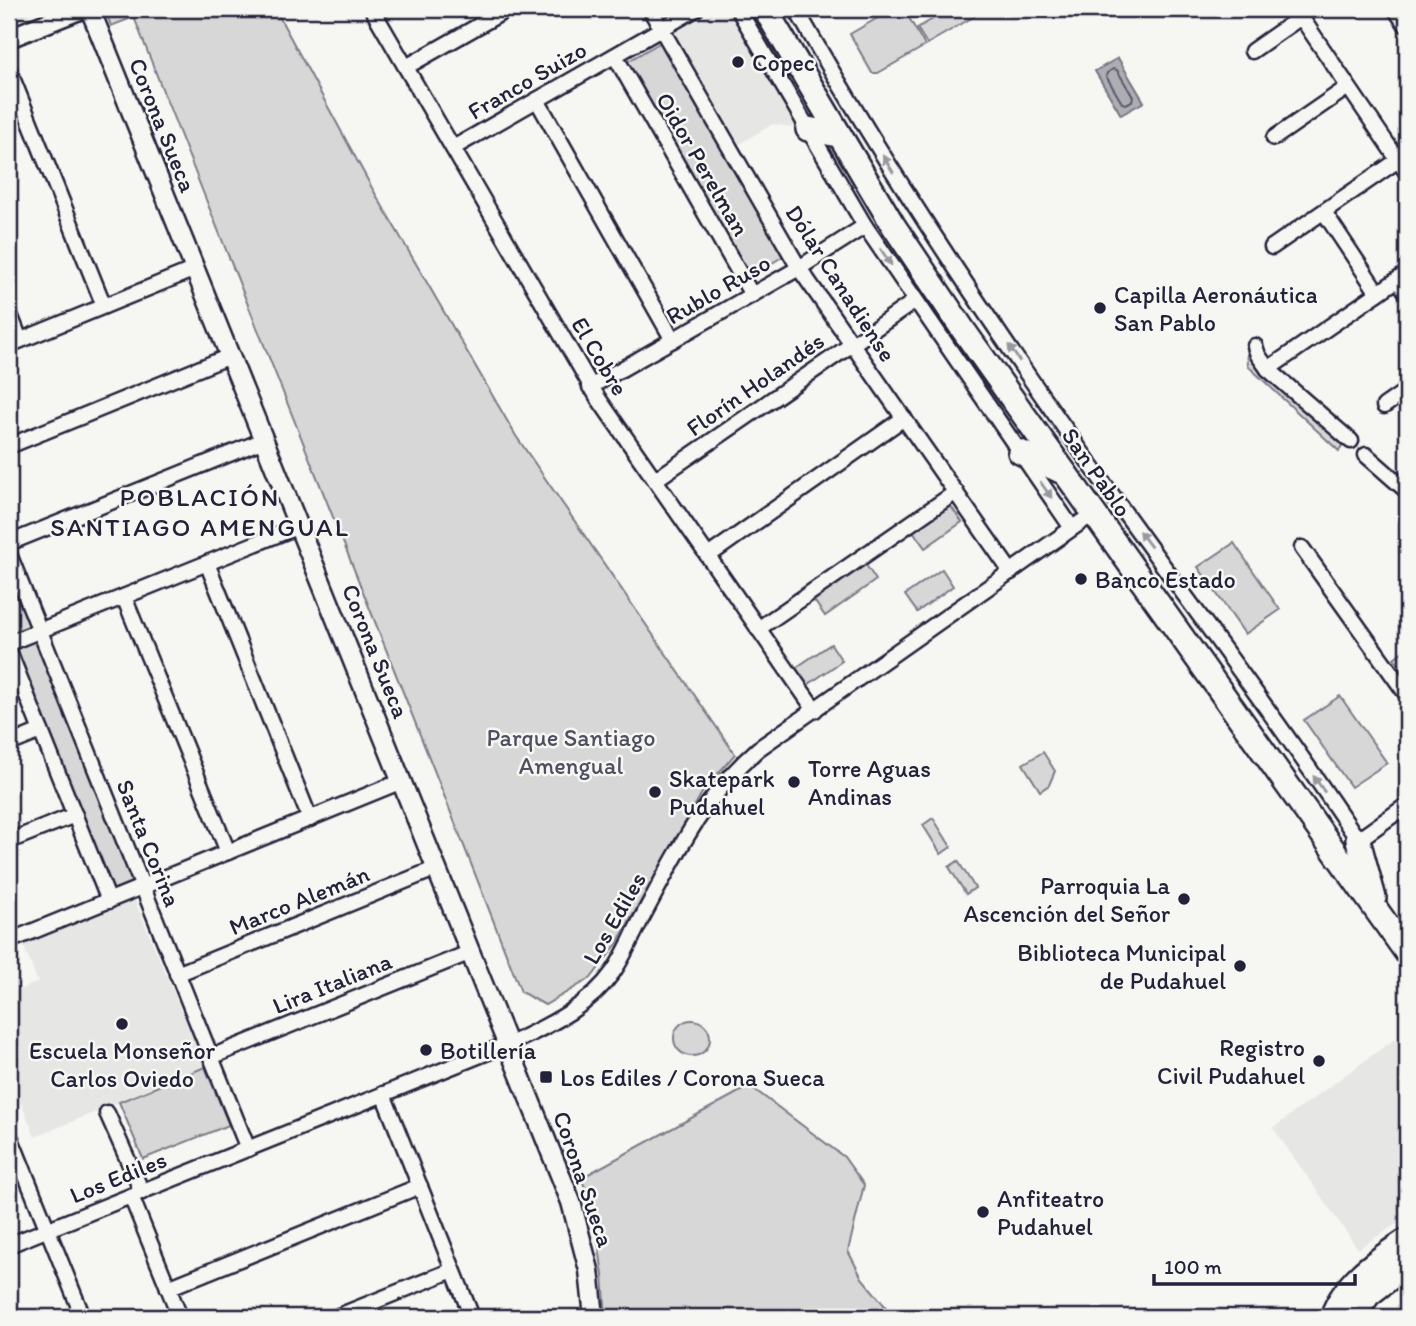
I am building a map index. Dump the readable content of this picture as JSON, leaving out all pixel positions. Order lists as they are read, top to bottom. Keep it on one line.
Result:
{"streets":{"main road":["San Pablo"],"street":["Franco Suizo","Corona Sueca","Oidor Perelman","Dólar Canadiense","Rublo Ruso","El Cobre","Florín Holandés","Santa Corina","Marco Alemán","Los Ediles","Lira Italiana"]},"crossings":[["Franco Suizo","Oidor Perelman"],["Franco Suizo","Dólar Canadiense"],["Franco Suizo","El Cobre"],["Corona Sueca","Marco Alemán"],["Corona Sueca","Los Ediles"],["Corona Sueca","Lira Italiana"],["Oidor Perelman","Rublo Ruso"],["Dólar Canadiense","Rublo Ruso"],["Dólar Canadiense","Florín Holandés"],["Dólar Canadiense","Los Ediles"],["Rublo Ruso","El Cobre"],["El Cobre","Florín Holandés"],["El Cobre","Los Ediles"],["San Pablo","Los Ediles"],["Santa Corina","Marco Alemán"],["Santa Corina","Los Ediles"],["Santa Corina","Lira Italiana"]],"districts":["POBLACIÓN SANTIAGO AMENGUAL"],"parks":["Parque Santiago Amengual"],"places":{"other":["Copec","Capilla Aeronáutica San Pablo","Banco Estado","Torre Aguas Andinas","Skatepark Pudahuel","Parroquia La Ascención del Señor","Biblioteca Municipal de Pudahuel","Escuela Monseñor Carlos Oviedo","Botillería","Registro Civil Pudahuel","Anfiteatro Pudahuel"],"transit":["Los Ediles / Corona Sueca"]},"scale_bar":"100 m"}
